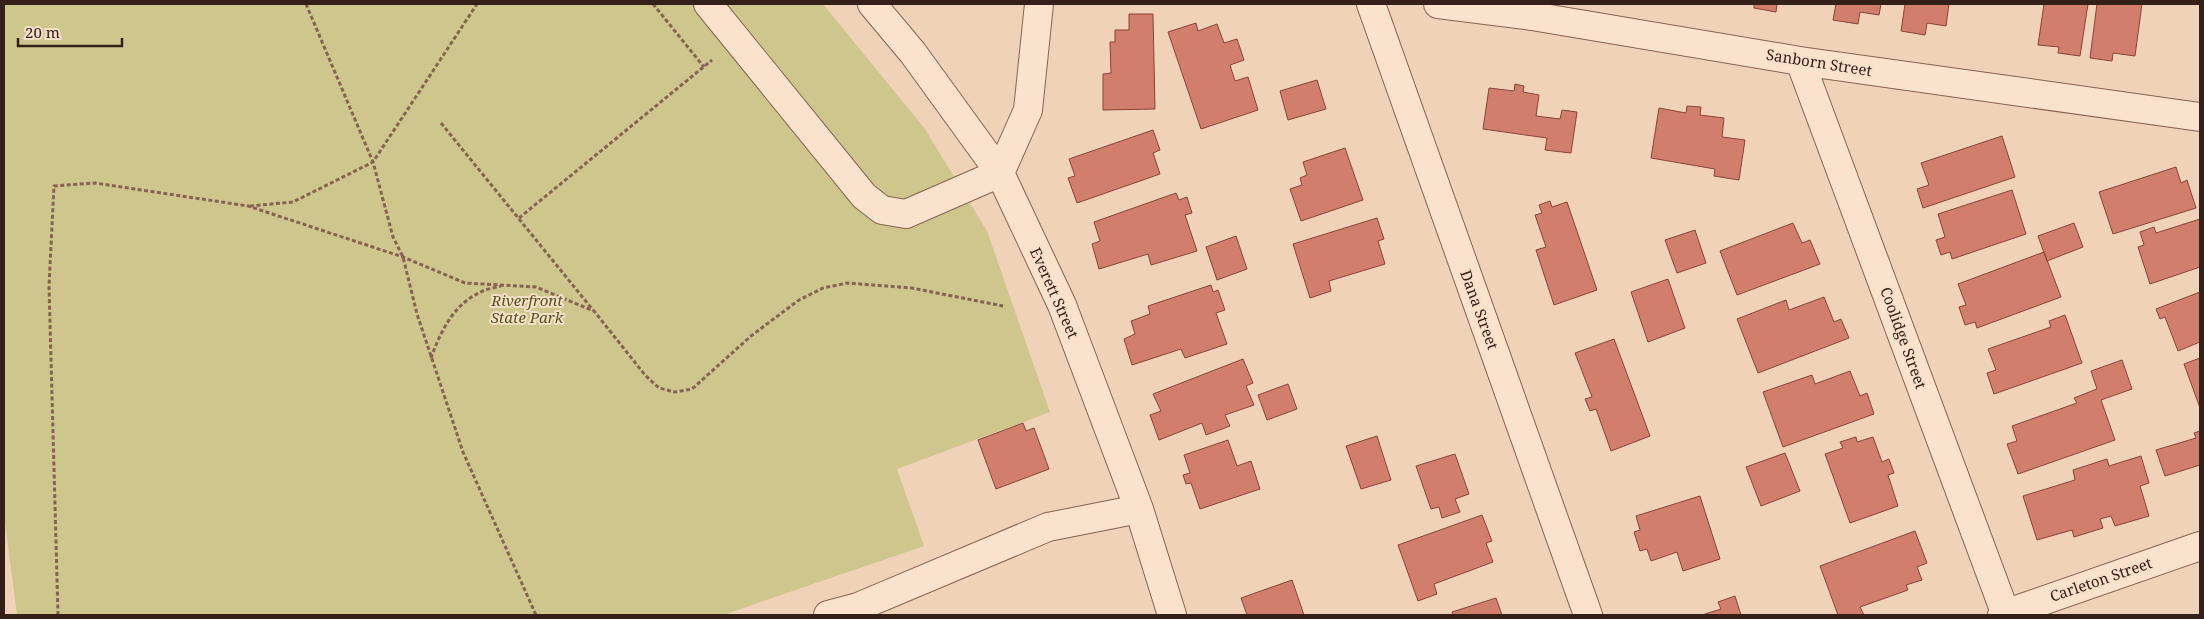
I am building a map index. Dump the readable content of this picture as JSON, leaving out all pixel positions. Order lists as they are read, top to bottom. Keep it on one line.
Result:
{"streets":{"street":["Sanborn Street","Everett Street","Dana Street","Coolidge Street","Carleton Street"]},"crossings":[["Sanborn Street","Coolidge Street"],["Coolidge Street","Carleton Street"]],"parks":["Riverfront State Park"],"scale_bar":"20 m"}
